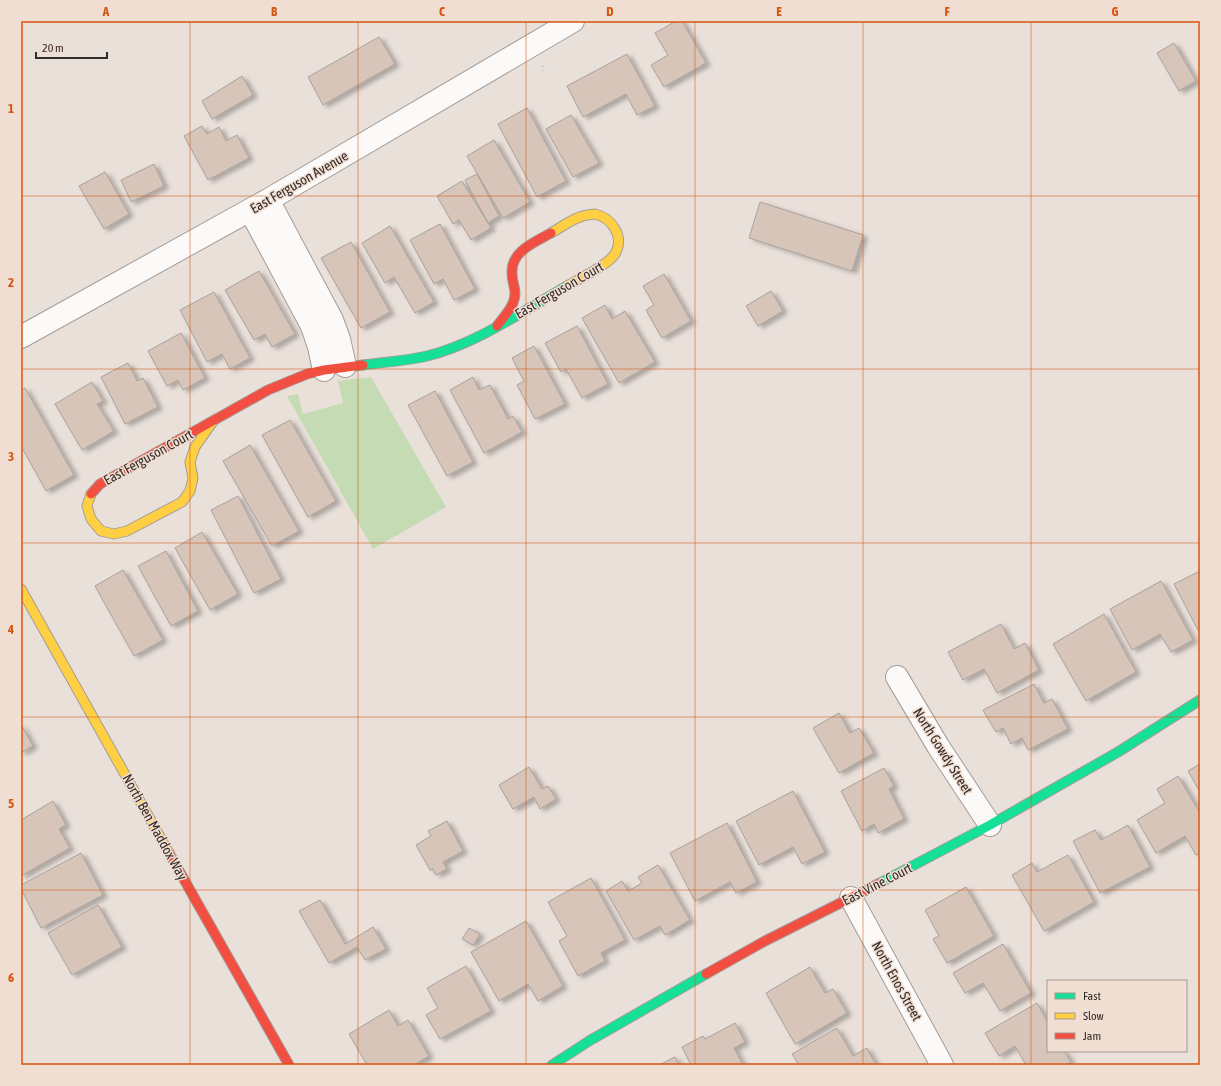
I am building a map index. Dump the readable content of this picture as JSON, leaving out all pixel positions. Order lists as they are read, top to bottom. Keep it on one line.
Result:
{"streets":{"street":["East Ferguson Avenue","East Ferguson Court","North Gowdy Street","North Ben Maddox Way","East Vine Court","North Enos Street"]},"crossings":[["North Gowdy Street","East Vine Court"],["East Vine Court","North Enos Street"]],"legend":["Fast","Slow","Jam"],"scale_bar":"20 m","grid":{"columns":["A","B","C","D","E","F","G"],"rows":["1","2","3","4","5","6"]}}
